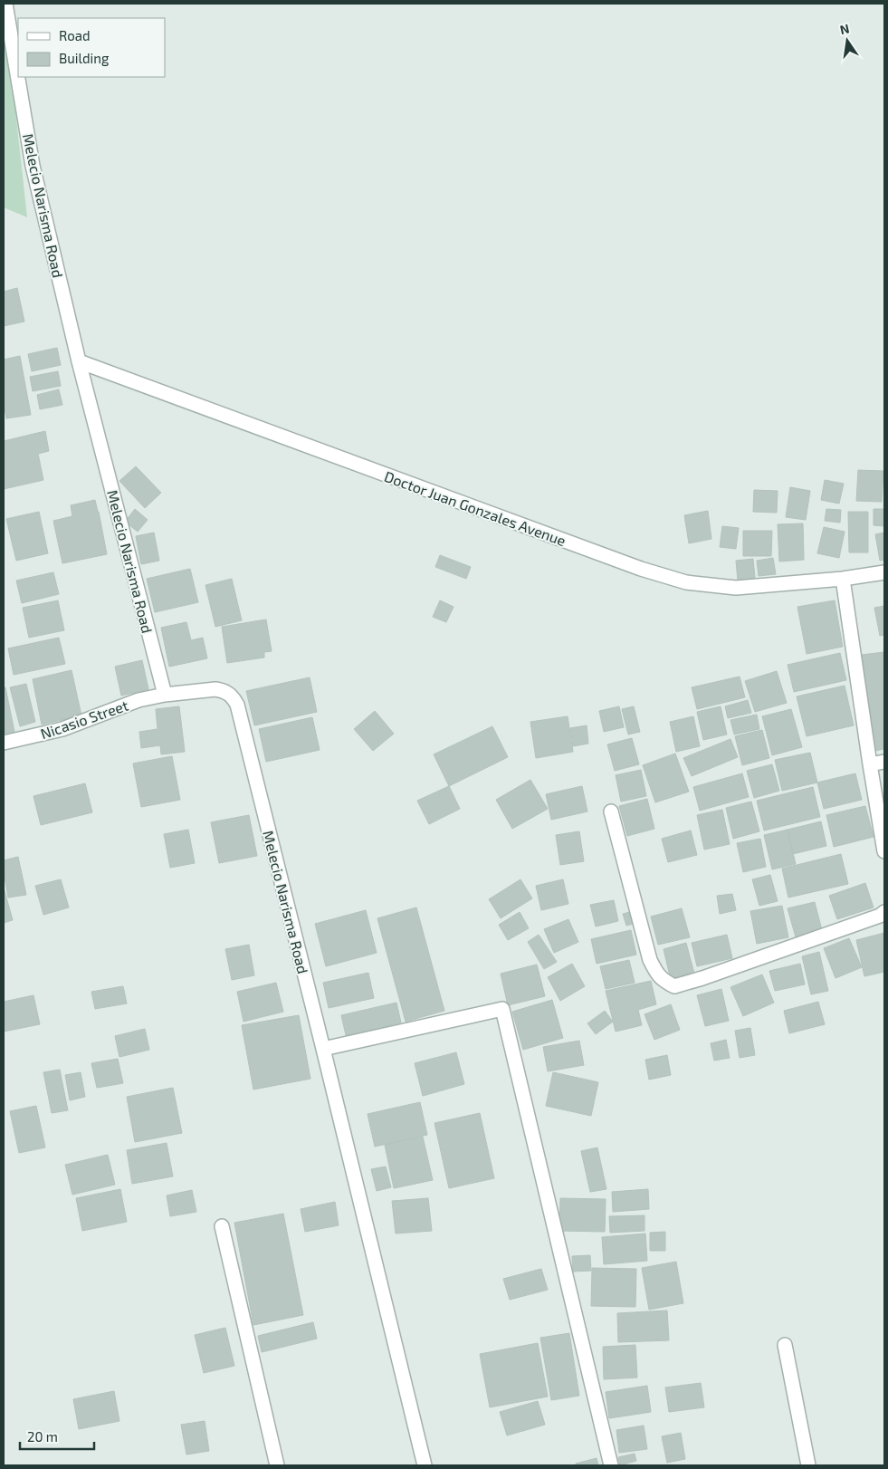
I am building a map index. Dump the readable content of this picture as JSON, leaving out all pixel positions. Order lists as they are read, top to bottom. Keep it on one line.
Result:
{"streets":{"street":["Melecio Narisma Road","Doctor Juan Gonzales Avenue","Nicasio Street"]},"crossings":[["Melecio Narisma Road","Doctor Juan Gonzales Avenue"],["Melecio Narisma Road","Nicasio Street"]],"legend":["Road","Building"],"scale_bar":"20 m","north":"top"}
